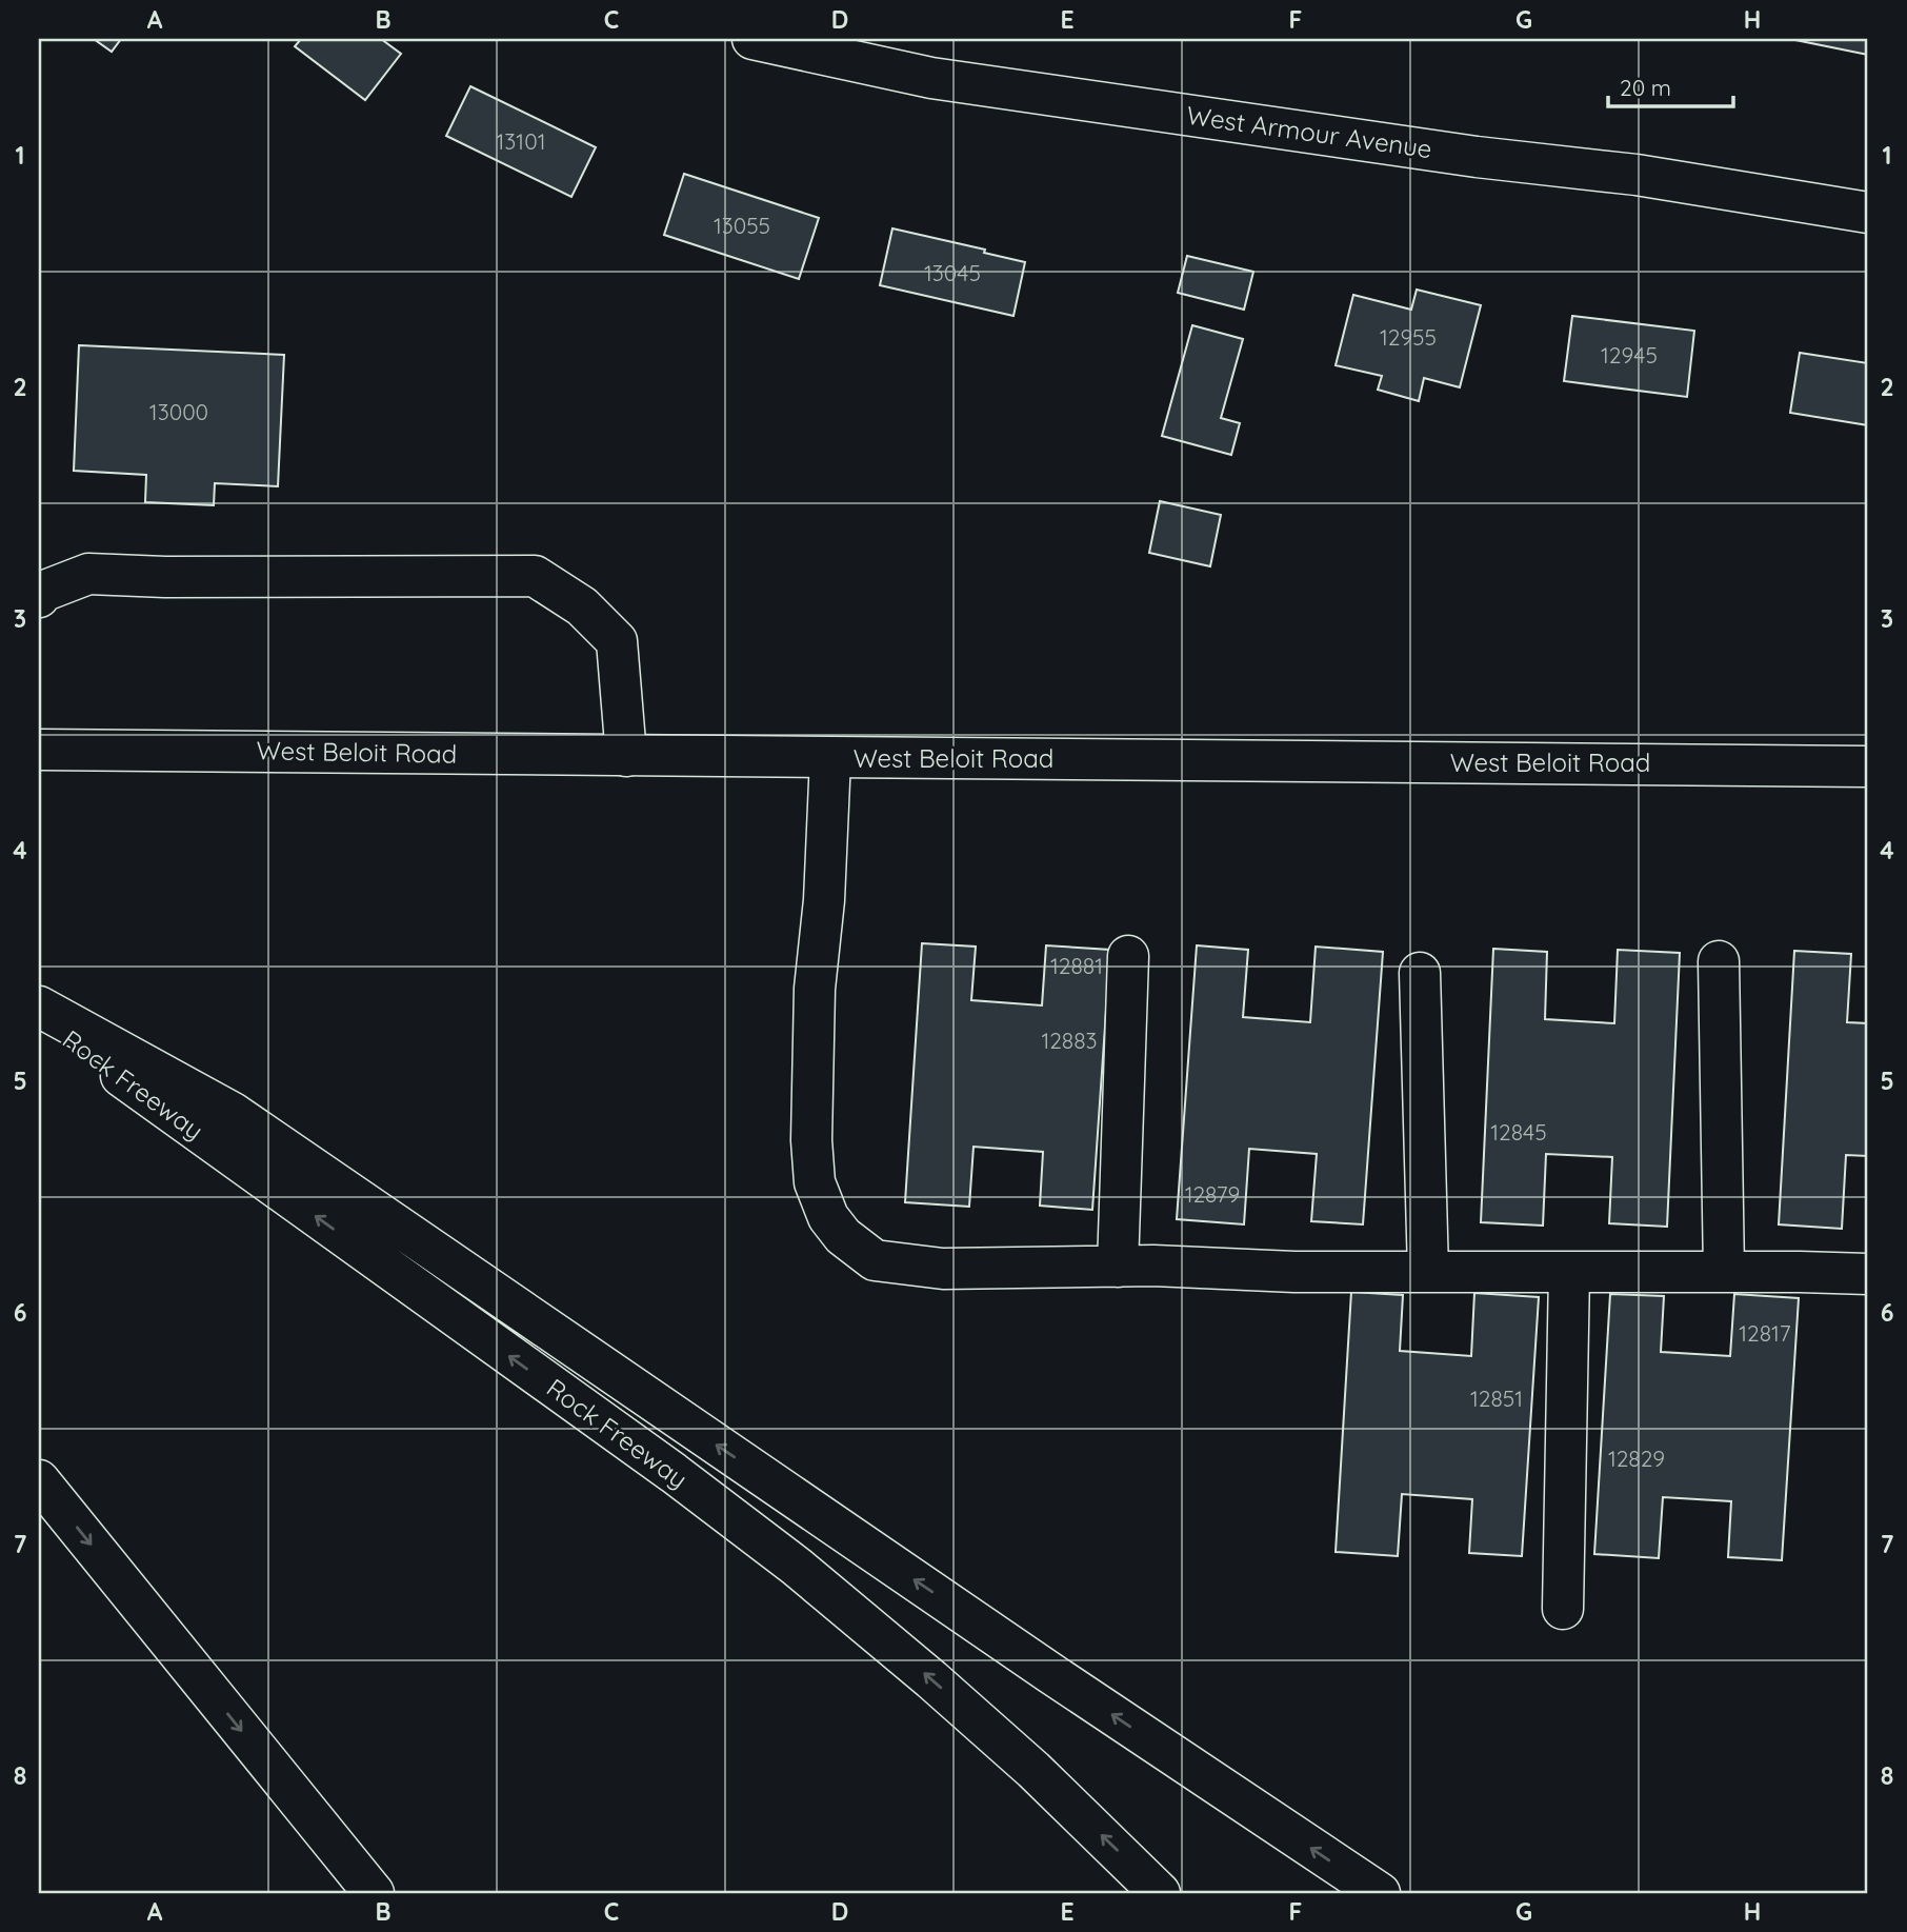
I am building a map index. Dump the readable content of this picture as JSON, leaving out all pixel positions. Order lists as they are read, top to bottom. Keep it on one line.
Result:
{"streets":{"main road":["West Armour Avenue","West Beloit Road","Rock Freeway"]},"house_numbers":["13101","13055","13045","12955","12945","13000","12881","12883","12845","12879","12817","12851","12829"],"scale_bar":"20 m","grid":{"columns":["A","B","C","D","E","F","G","H"],"rows":["1","2","3","4","5","6","7","8"]}}
